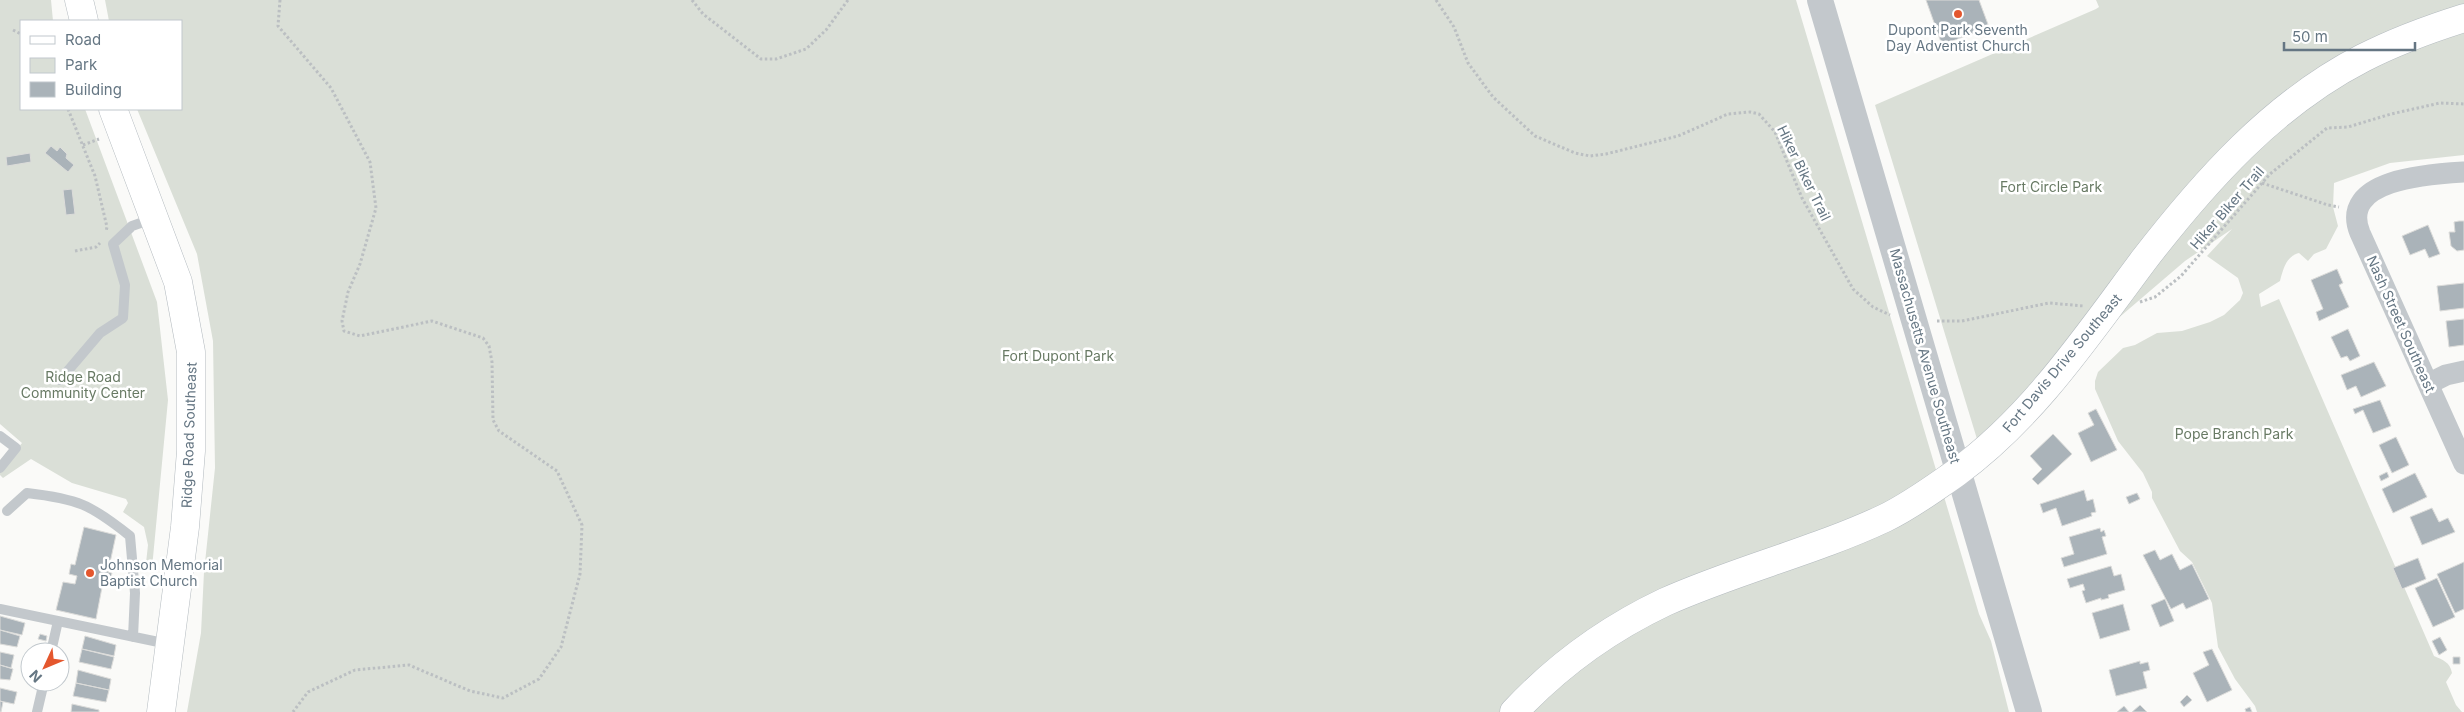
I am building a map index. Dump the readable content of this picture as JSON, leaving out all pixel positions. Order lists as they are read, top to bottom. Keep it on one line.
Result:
{"streets":{"main road":["Fort Davis Drive Southeast","Ridge Road Southeast"],"street":["Nash Street Southeast","Massachusetts Avenue Southeast"],"path":["Hiker Biker Trail"]},"crossings":[["Massachusetts Avenue Southeast","Fort Davis Drive Southeast"]],"parks":["Fort Circle Park","Fort Dupont Park","Ridge Road Community Center","Pope Branch Park"],"places":["Dupont Park Seventh Day Adventist Church","Johnson Memorial Baptist Church"],"legend":["Road","Park","Building"],"scale_bar":"50 m","north":"bottom left"}
